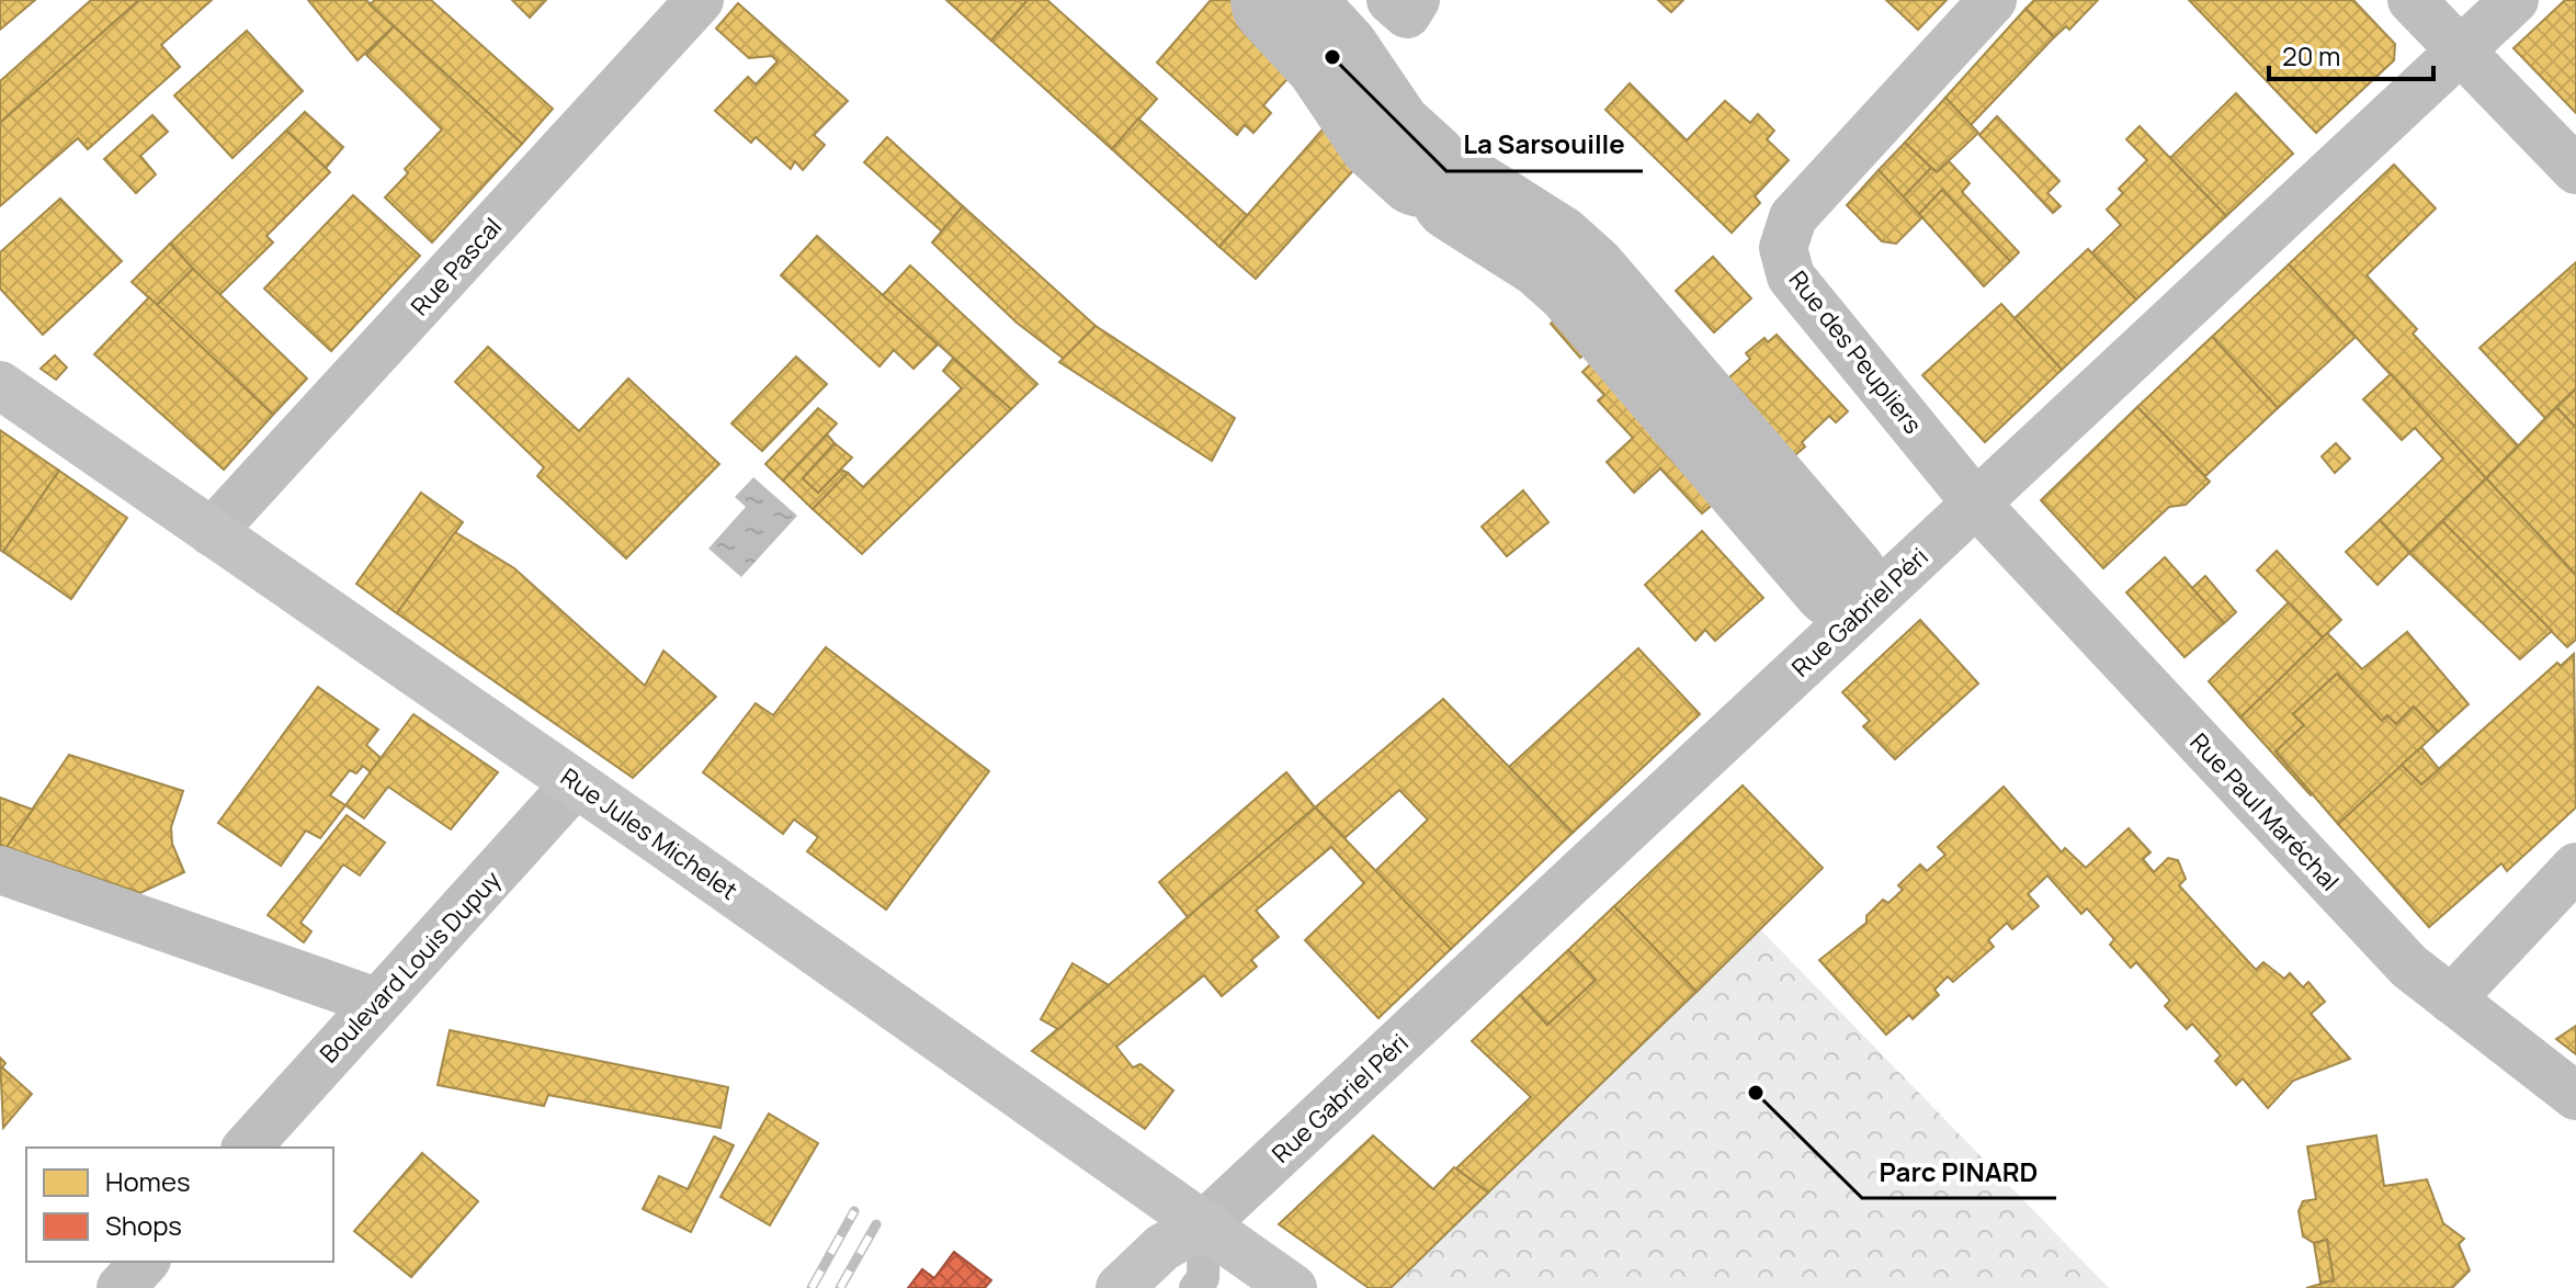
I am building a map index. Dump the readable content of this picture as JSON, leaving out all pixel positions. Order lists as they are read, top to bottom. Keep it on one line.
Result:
{"streets":{"main road":["Rue Jules Michelet"],"street":["Rue Pascal","Rue des Peupliers","Rue Gabriel Péri","Rue Paul Maréchal","Boulevard Louis Dupuy"]},"crossings":[["Rue Pascal","Rue Jules Michelet"],["Rue des Peupliers","Rue Gabriel Péri"],["Rue des Peupliers","Rue Paul Maréchal"],["Rue Gabriel Péri","Rue Paul Maréchal"],["Rue Gabriel Péri","Rue Jules Michelet"],["Rue Jules Michelet","Boulevard Louis Dupuy"]],"places":["La Sarsouille","Parc PINARD"],"legend":["Homes","Shops"],"scale_bar":"20 m"}
